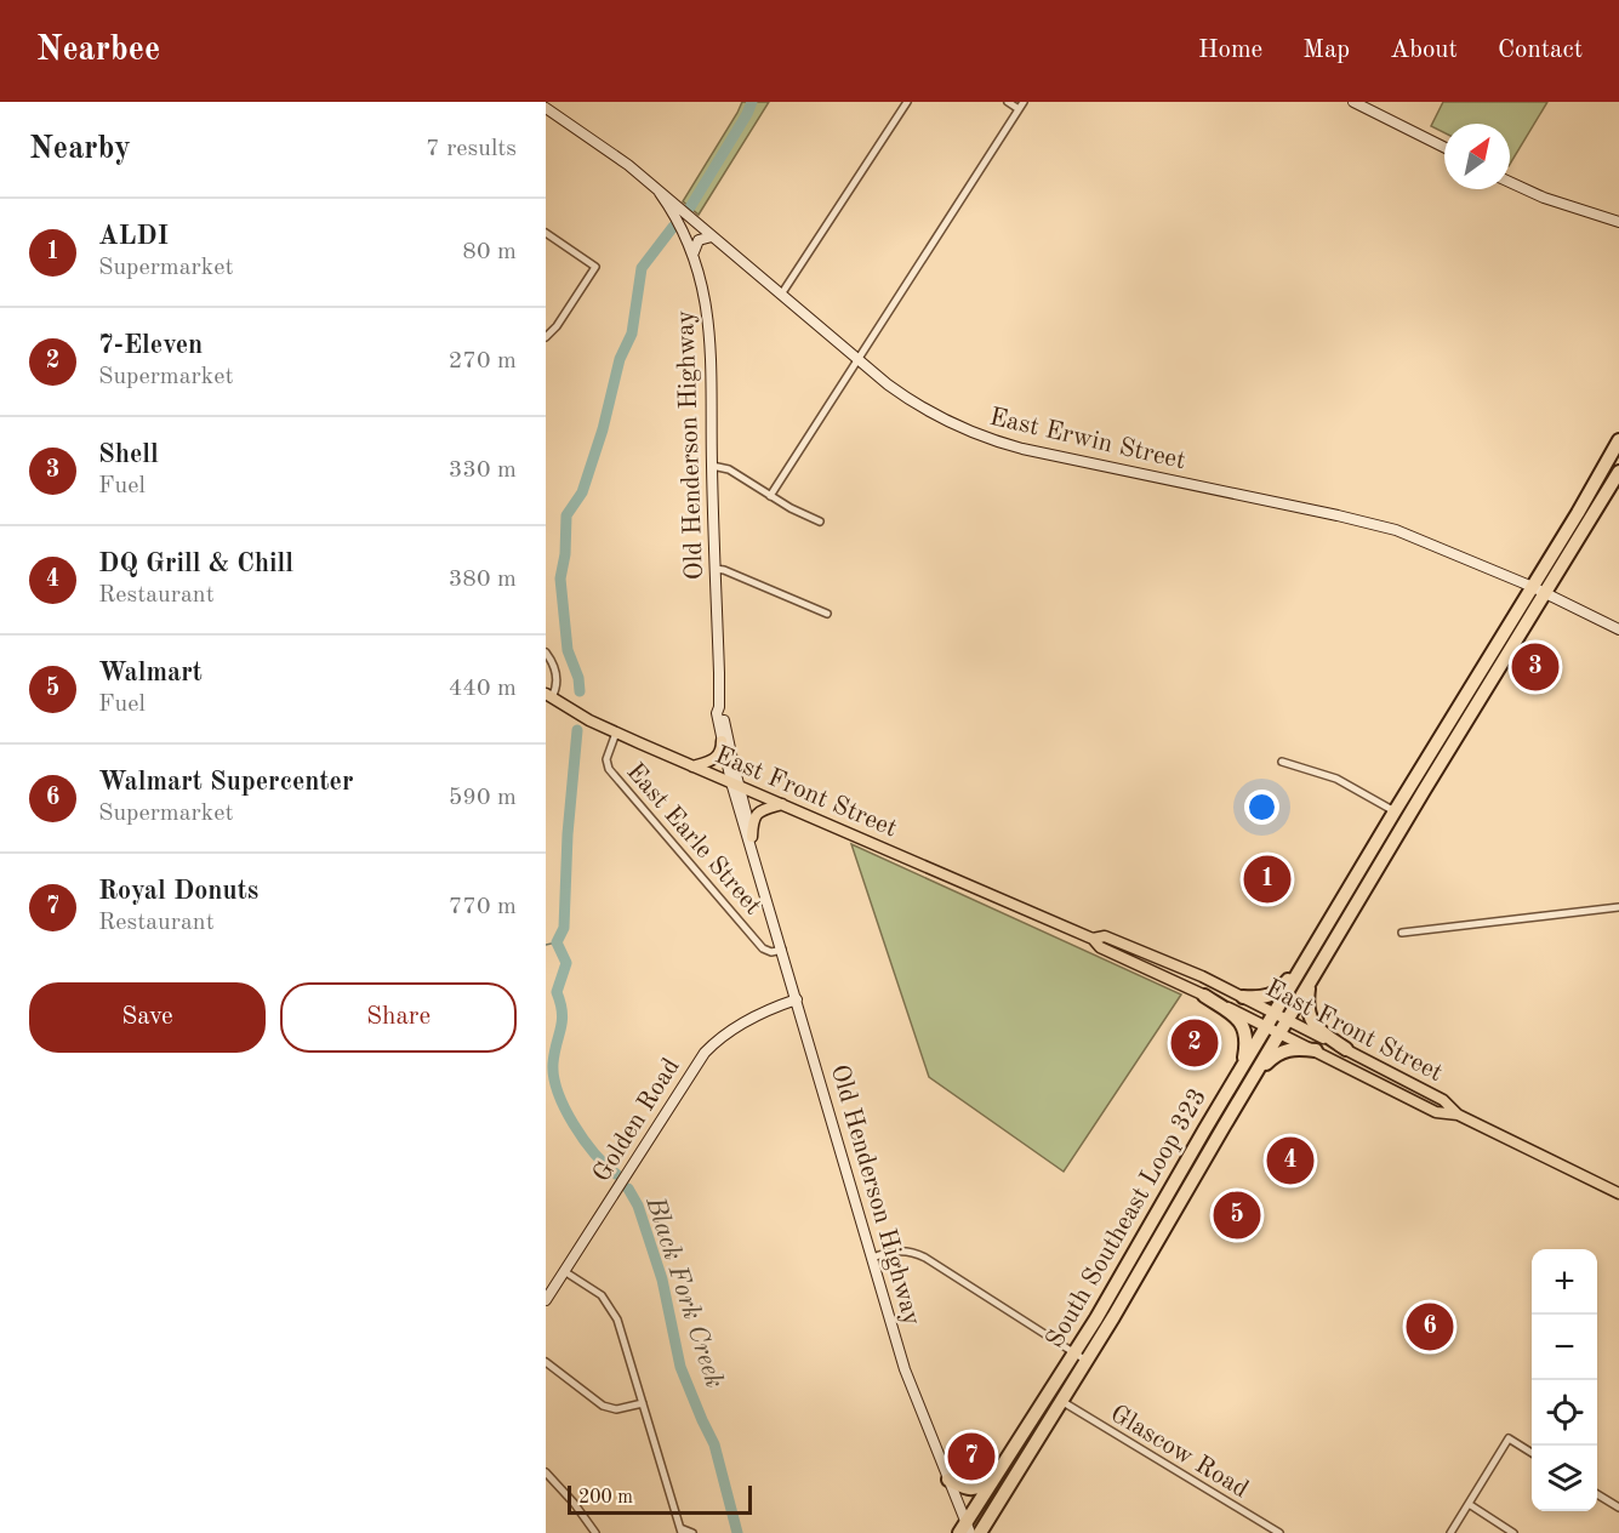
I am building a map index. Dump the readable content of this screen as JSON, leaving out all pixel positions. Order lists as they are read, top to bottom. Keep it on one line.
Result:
{"streets":{"highway":["South Southeast Loop 323"],"main road":["East Erwin Street","Old Henderson Highway","East Front Street","Golden Road"],"street":["East Earle Street","Glascow Road"]},"crossings":[["East Erwin Street","Old Henderson Highway"],["East Erwin Street","South Southeast Loop 323"],["Old Henderson Highway","East Front Street"],["Old Henderson Highway","East Earle Street"],["Old Henderson Highway","Golden Road"],["Old Henderson Highway","South Southeast Loop 323"],["East Front Street","East Earle Street"],["East Front Street","South Southeast Loop 323"],["South Southeast Loop 323","Glascow Road"]],"water":["Black Fork Creek"],"scale_bar":"200 m","north":"top right","page":{"header":"Nearbee","nav":["Home","Map","About","Contact"],"heading":["Nearby","7 results"],"list":[{"mark":"1","name":"ALDI","note":"Supermarket","value":"80 m"},{"mark":"2","name":"7-Eleven","note":"Supermarket","value":"270 m"},{"mark":"3","name":"Shell","note":"Fuel","value":"330 m"},{"mark":"4","name":"DQ Grill & Chill","note":"Restaurant","value":"380 m"},{"mark":"5","name":"Walmart","note":"Fuel","value":"440 m"},{"mark":"6","name":"Walmart Supercenter","note":"Supermarket","value":"590 m"},{"mark":"7","name":"Royal Donuts","note":"Restaurant","value":"770 m"}],"pins":["3","1","2","4","5","6","7"],"buttons":["Save","Share"],"map_buttons":["+","−"],"scale":"200 m"}}
